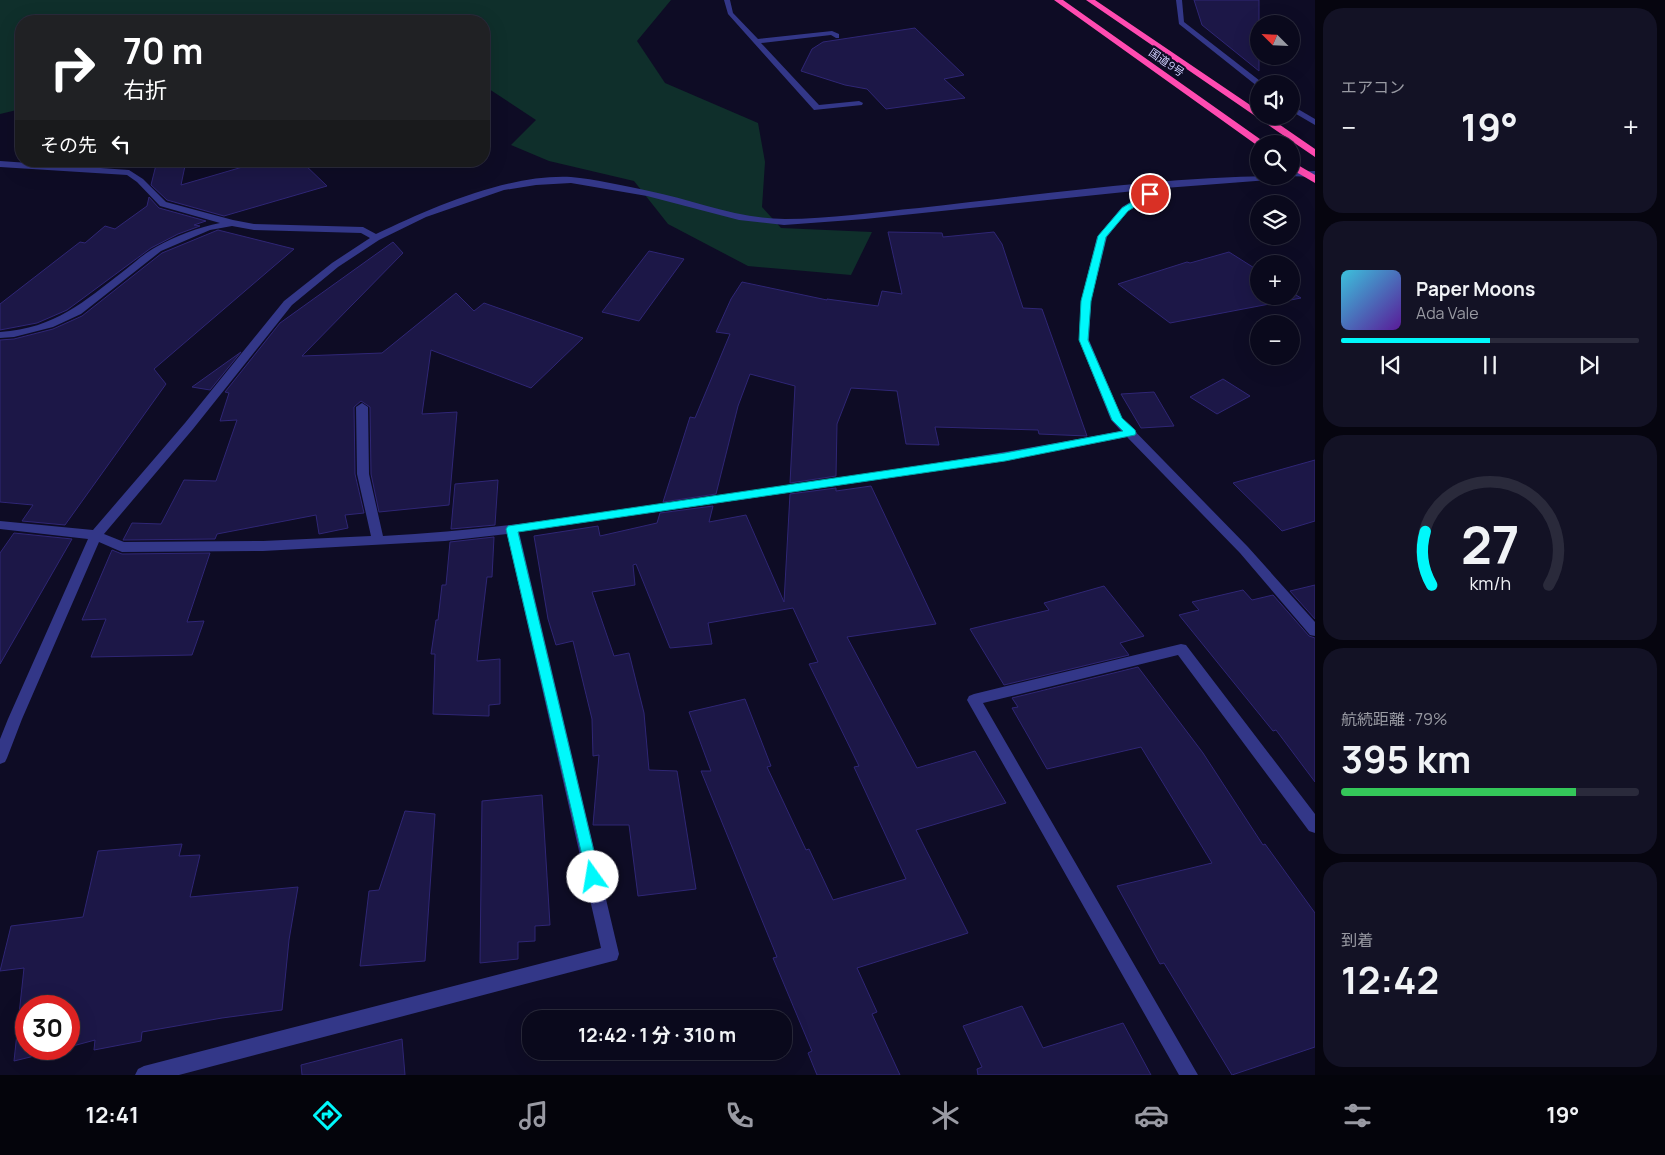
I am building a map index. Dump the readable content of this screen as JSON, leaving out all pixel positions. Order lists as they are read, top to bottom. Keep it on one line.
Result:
{"streets":{"highway":["国道9号"]},"north":"top left","page":{"tile":["エアコン",["航続距離 · 79%","395 km"],["到着","12:42"]],"map_buttons":["+","−"],"turn":["70 m","右折"],"heat":["−","19°","+"],"then":"その先","song":["Paper Moons","Ada Vale"],"limit":"30","trip":"12:42 · 1 分 · 310 m","tabs":["12:41","19°"],"gauge":["27","km/h"]}}
